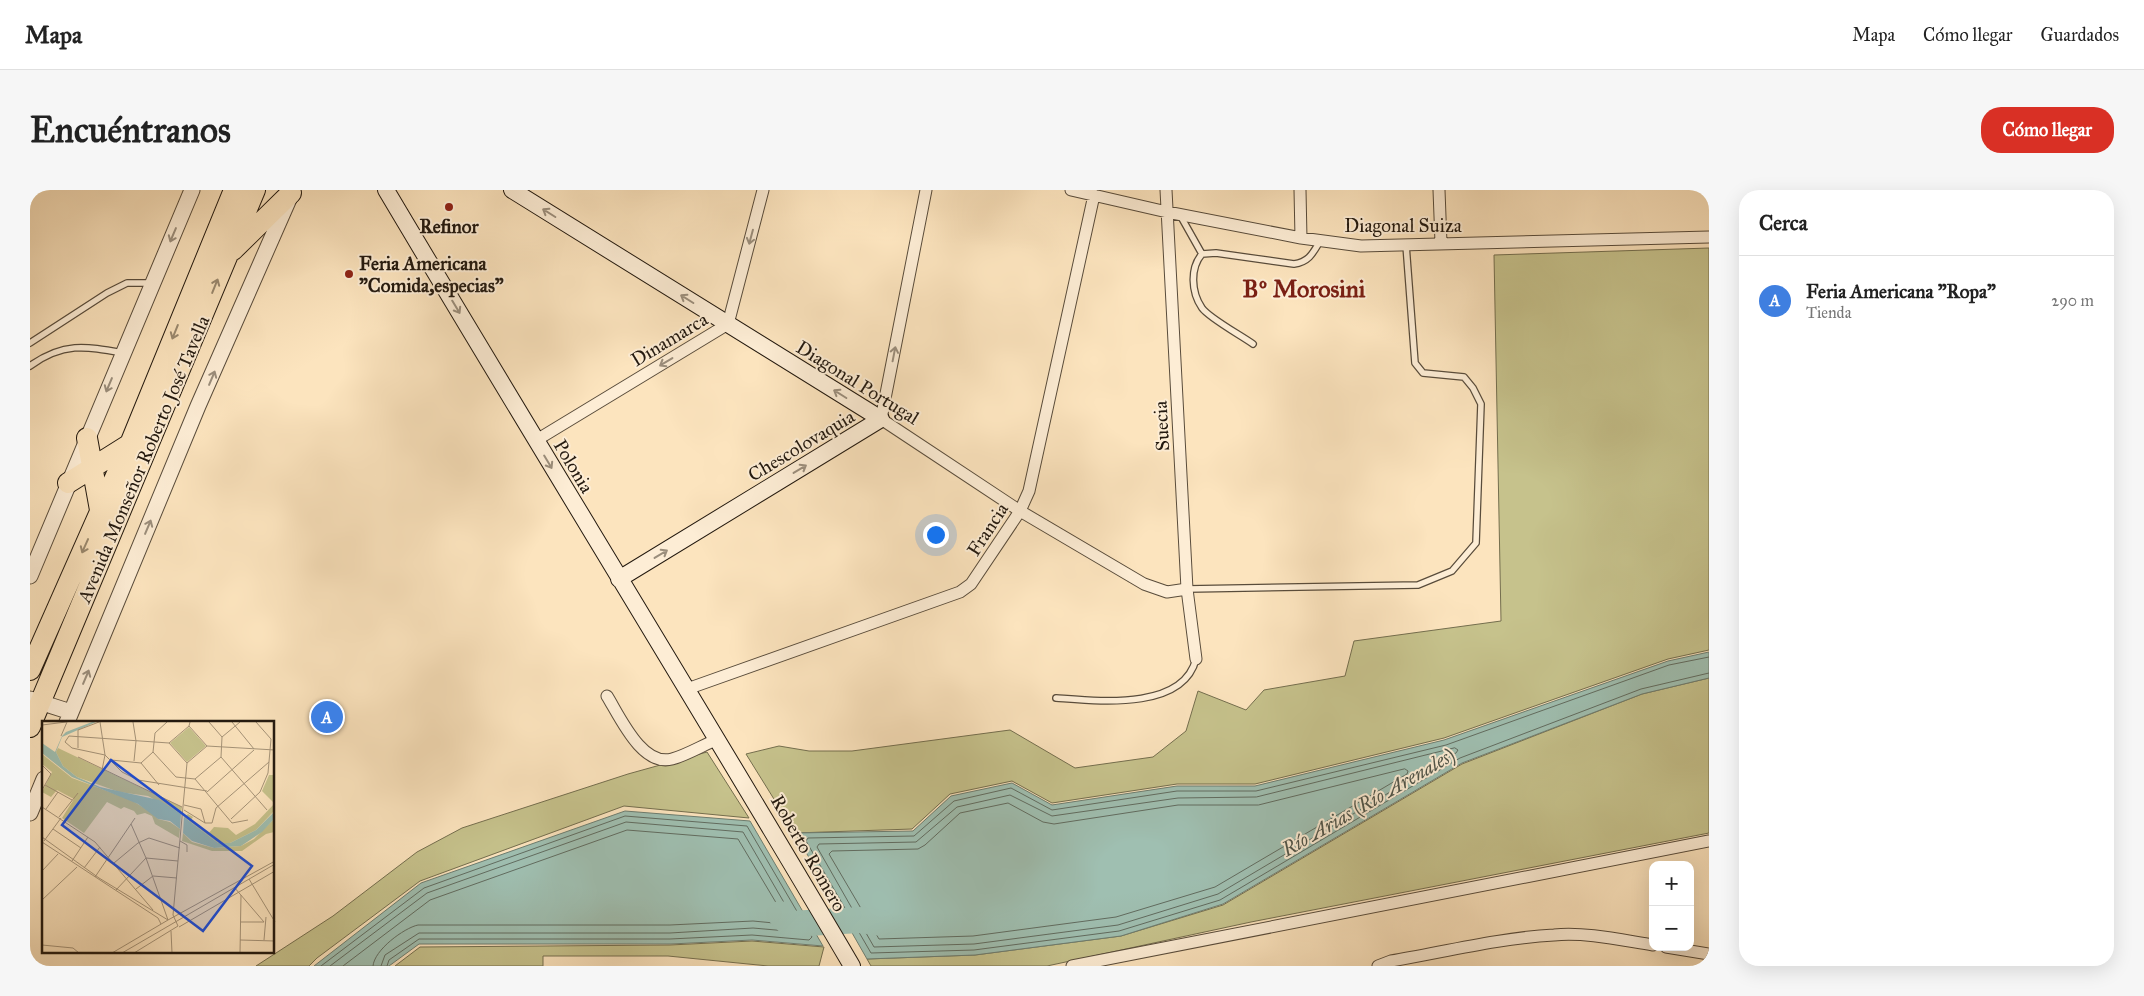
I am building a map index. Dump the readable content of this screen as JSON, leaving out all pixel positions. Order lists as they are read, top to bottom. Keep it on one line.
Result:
{"streets":{"highway":["Avenida Monseñor Roberto José Tavella"],"main road":["Diagonal Portugal","Chescolovaquia","Polonia","Roberto Romero"],"street":["Diagonal Suiza","Dinamarca","Suecia","Francia"]},"crossings":[["Diagonal Suiza","Suecia"],["Diagonal Suiza","Francia"],["Dinamarca","Diagonal Portugal"],["Dinamarca","Polonia"],["Diagonal Portugal","Suecia"],["Diagonal Portugal","Chescolovaquia"],["Diagonal Portugal","Francia"],["Chescolovaquia","Polonia"],["Polonia","Francia"],["Polonia","Roberto Romero"]],"one_way":["Dinamarca","Diagonal Portugal","Chescolovaquia","Polonia"],"districts":["Bº Morosini"],"water":["Río Arias (Río Arenales)"],"places":["Refinor","Feria Americana \"Comida,especias\""],"page":{"header":"Mapa","nav":["Mapa","Cómo llegar","Guardados"],"buttons":"Cómo llegar","title":"Encuéntranos","heading":"Cerca","list":[{"mark":"A","name":"Feria Americana \"Ropa\"","note":"Tienda","value":"290 m"}],"pins":"A","map_buttons":["+","−"]}}
